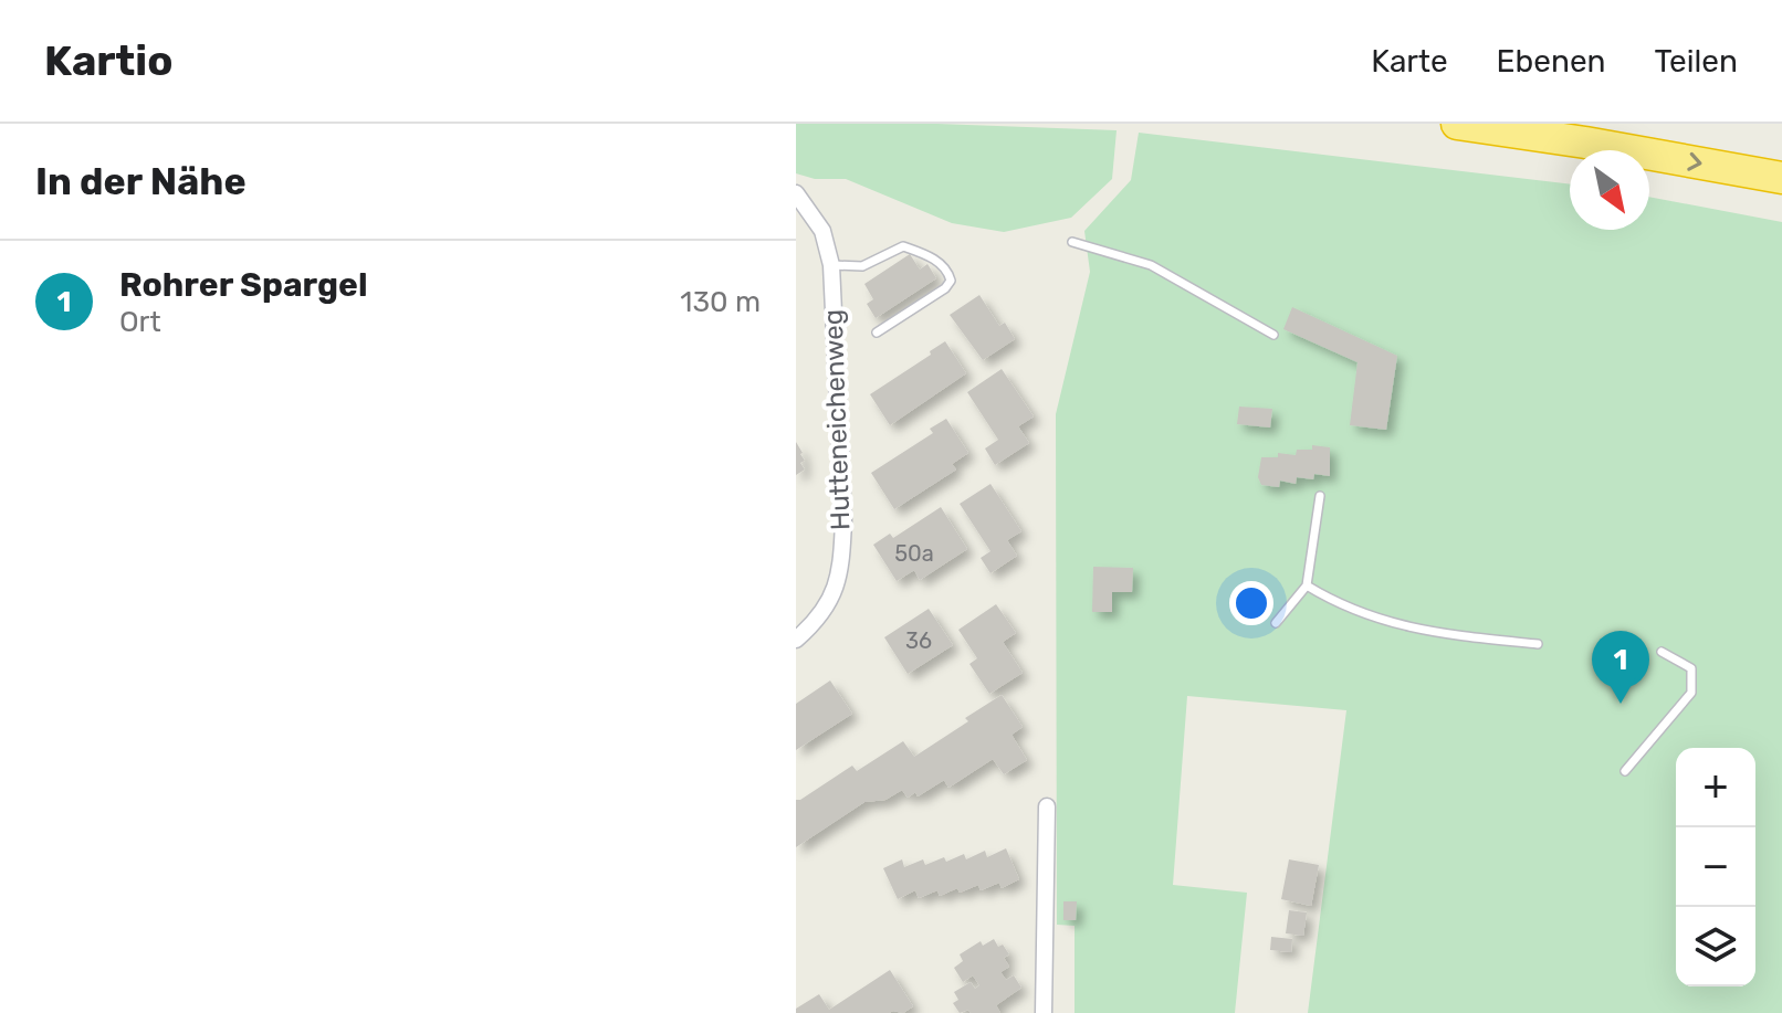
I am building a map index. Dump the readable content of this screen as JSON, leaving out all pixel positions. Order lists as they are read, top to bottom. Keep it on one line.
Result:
{"streets":{"street":["Hutteneichenweg"]},"house_numbers":["50a","36"],"north":"bottom right","page":{"header":"Kartio","nav":["Karte","Ebenen","Teilen"],"heading":"In der Nähe","list":[{"mark":"1","name":"Rohrer Spargel","note":"Ort","value":"130 m"}],"pins":"1","map_buttons":["+","−"]}}
